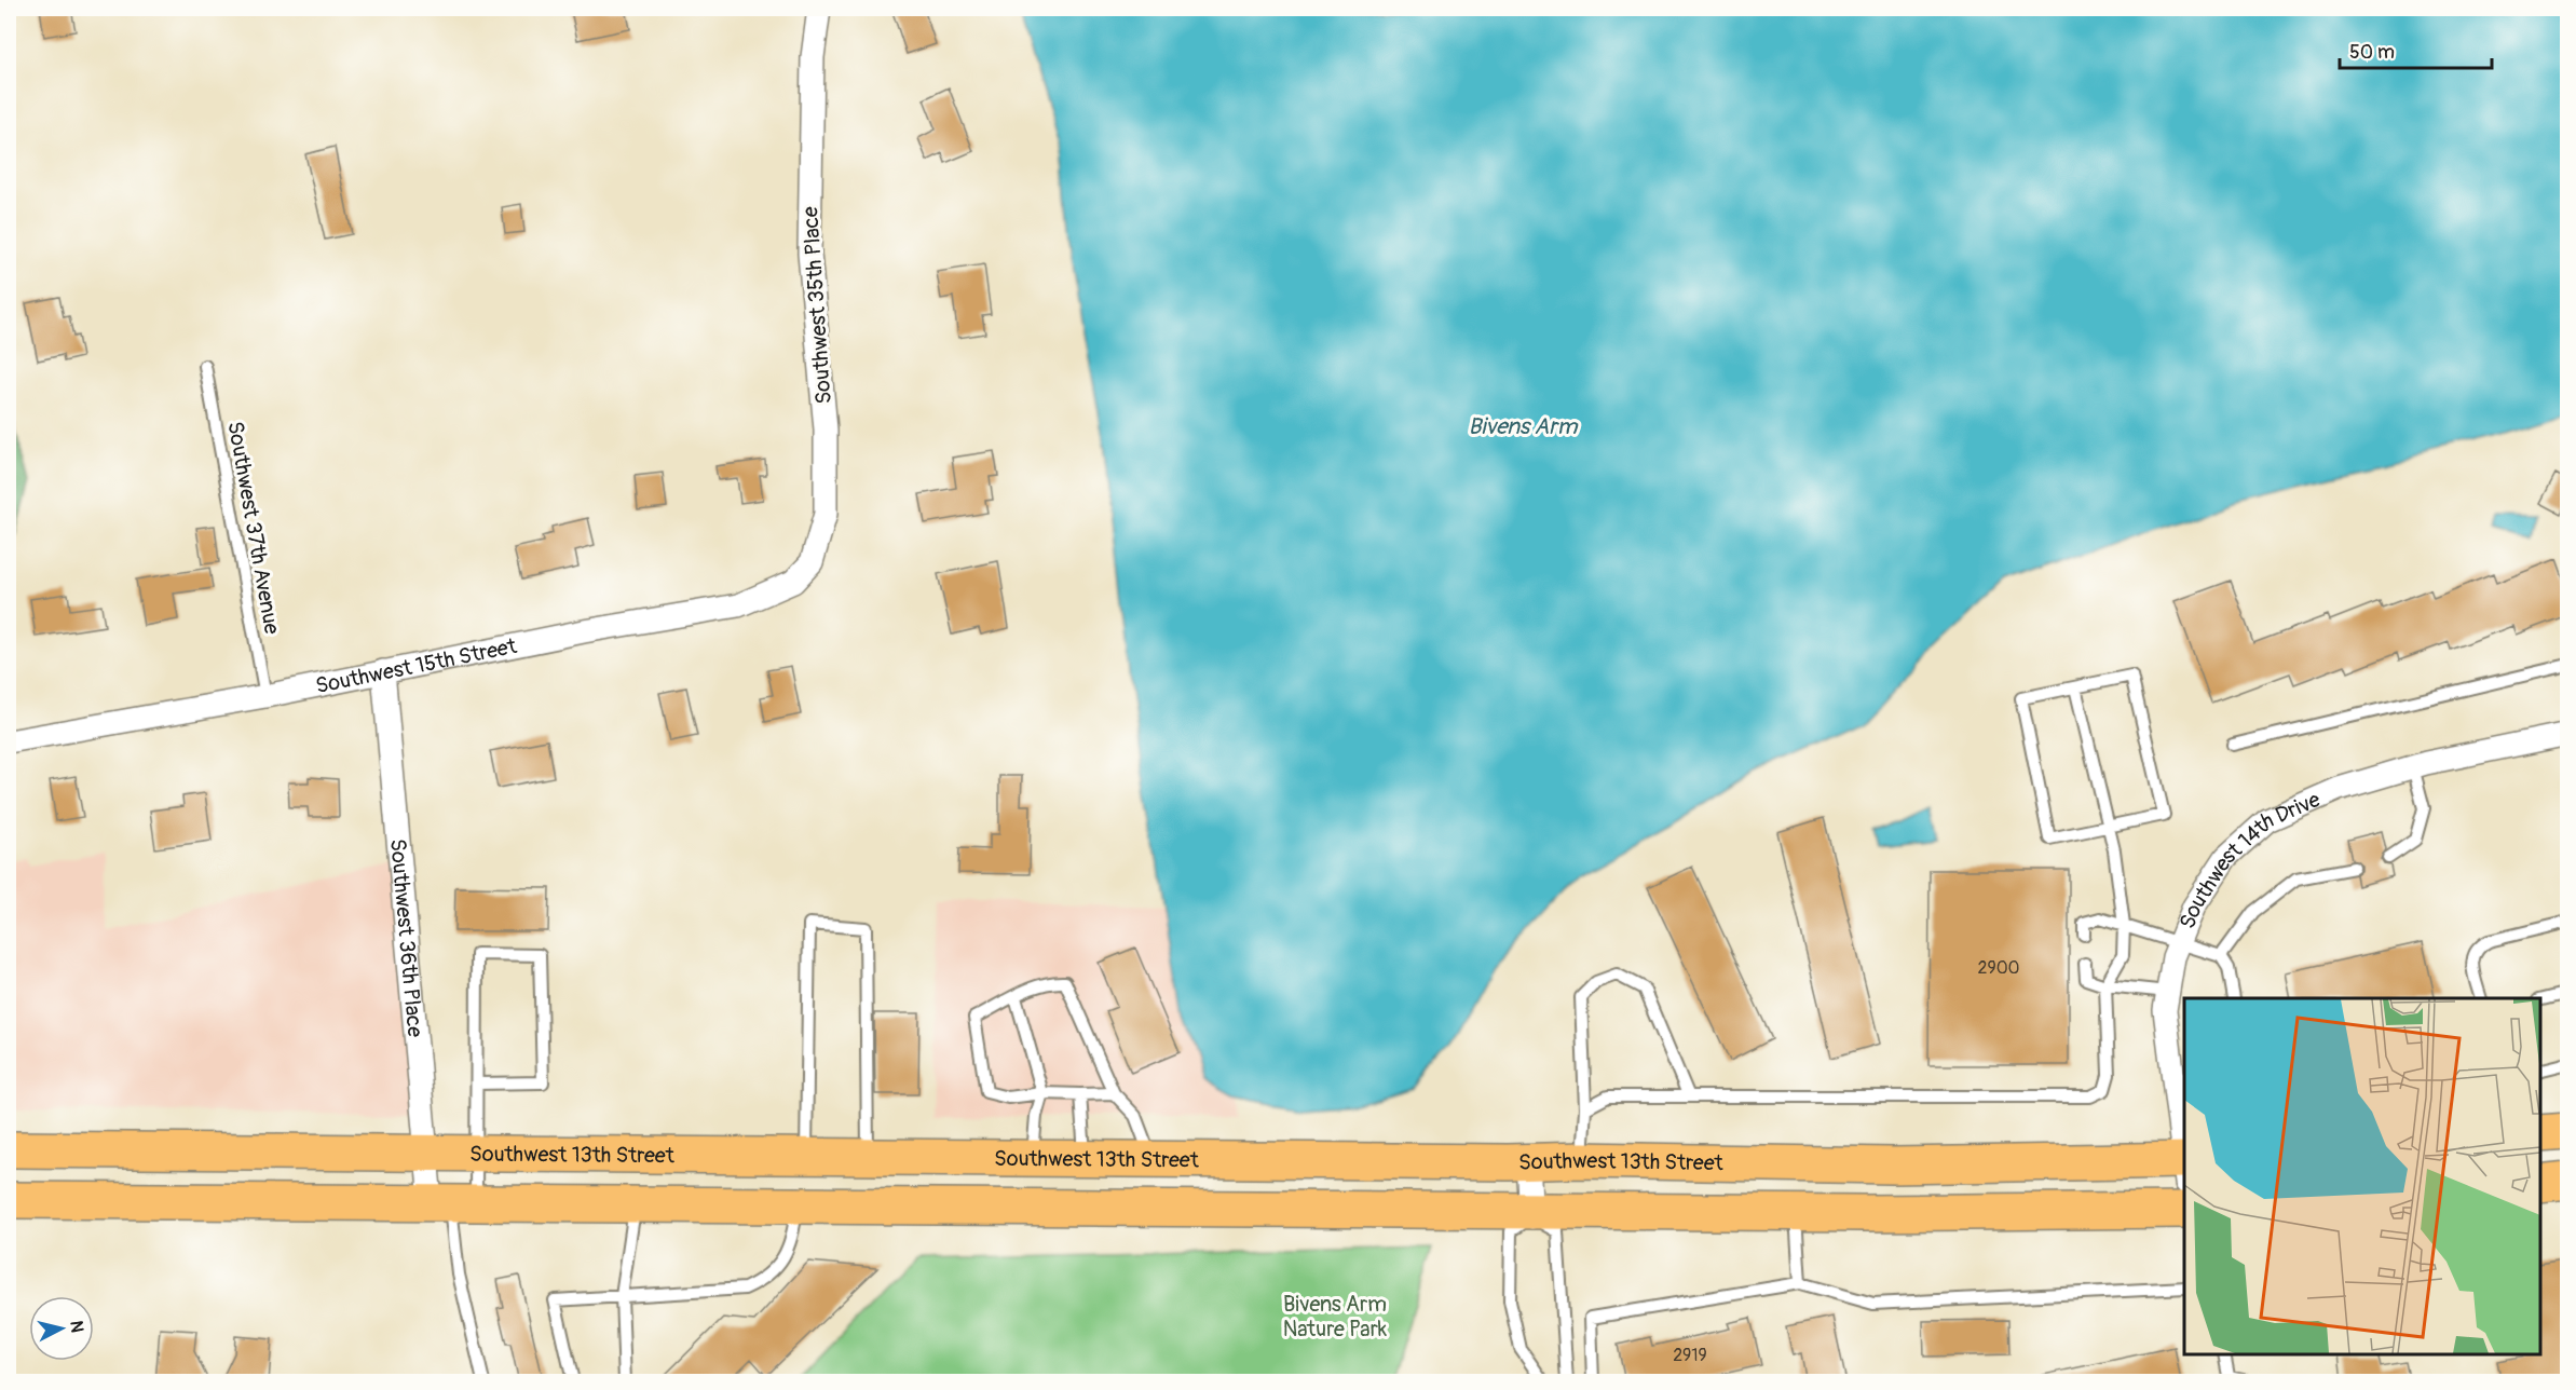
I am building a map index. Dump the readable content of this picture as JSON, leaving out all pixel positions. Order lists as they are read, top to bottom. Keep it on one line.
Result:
{"streets":{"main road":["Southwest 13th Street"],"street":["Southwest 35th Place","Southwest 15th Street","Southwest 14th Drive","Southwest 36th Place"],"lane":["Southwest 37th Avenue"]},"crossings":[["Southwest 35th Place","Southwest 15th Street"],["Southwest 37th Avenue","Southwest 15th Street"],["Southwest 15th Street","Southwest 36th Place"],["Southwest 36th Place","Southwest 13th Street"]],"water":["Bivens Arm"],"parks":["Bivens Arm Nature Park"],"house_numbers":["2900","2919"],"scale_bar":"50 m","north":"right"}
